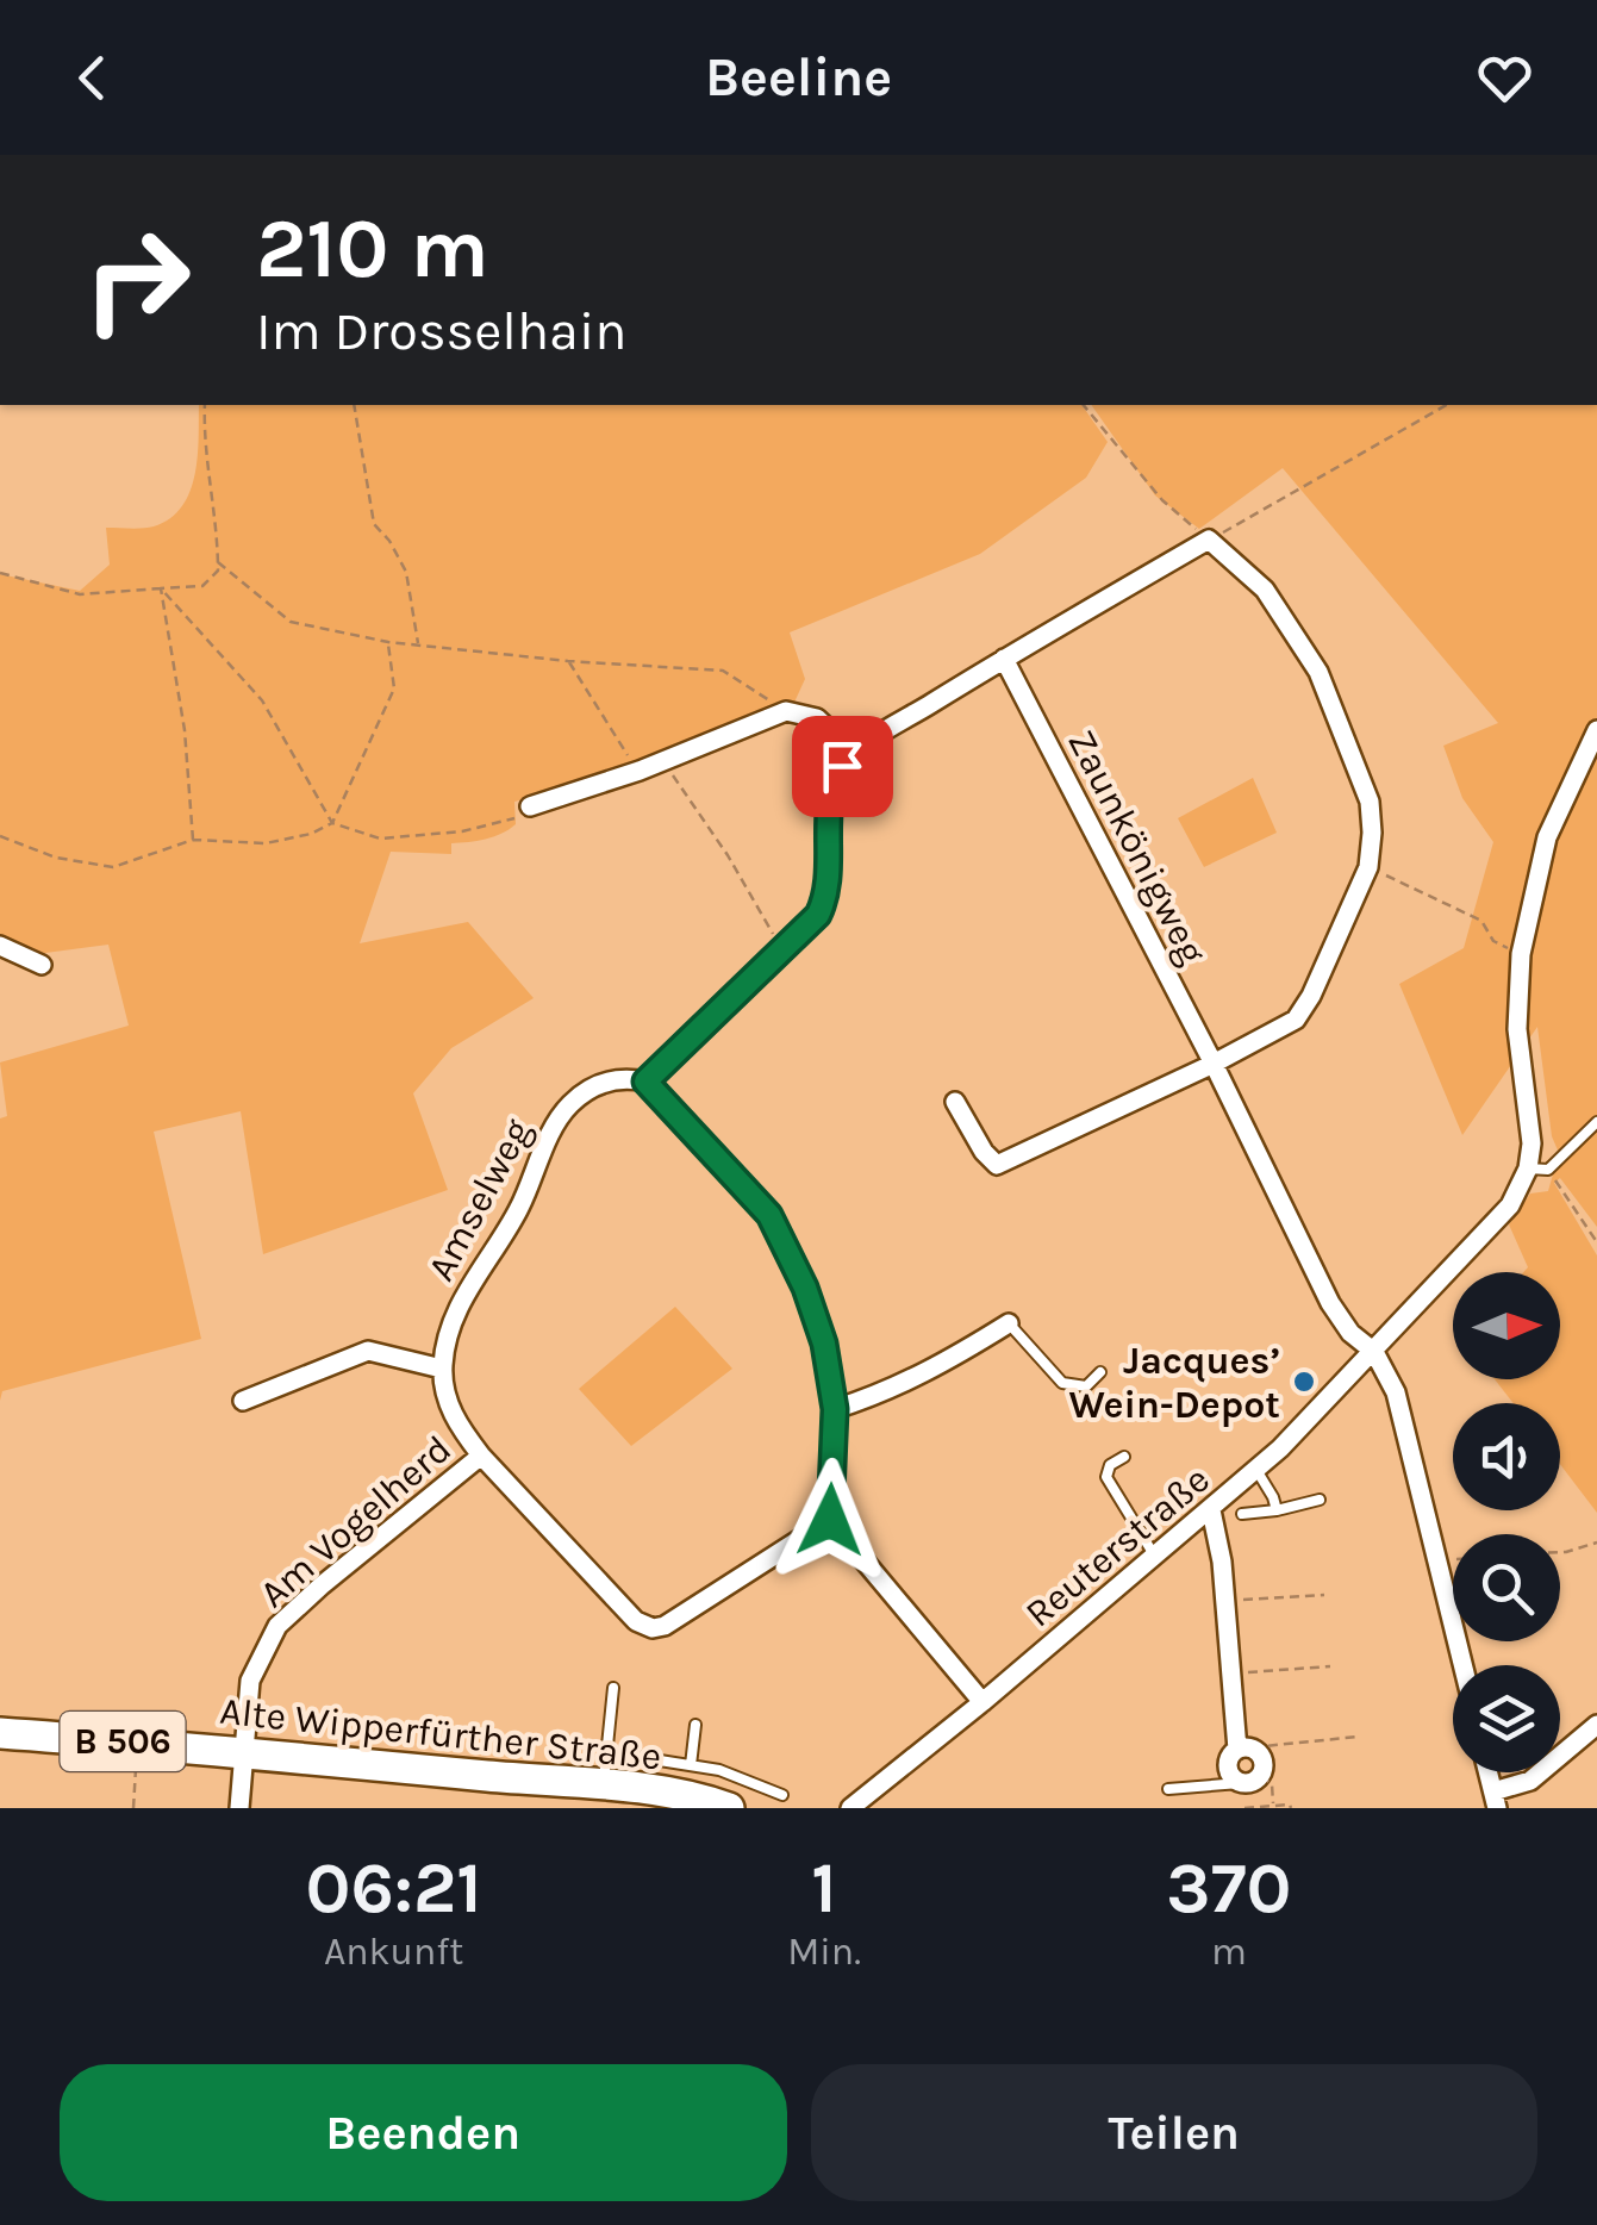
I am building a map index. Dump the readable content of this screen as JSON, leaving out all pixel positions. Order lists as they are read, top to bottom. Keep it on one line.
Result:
{"streets":{"main road":["Alte Wipperfürther Straße","B 506"],"street":["Zaunkönigweg","Amselweg","Am Vogelherd","Reuterstraße"]},"crossings":[["Zaunkönigweg","Reuterstraße"],["Am Vogelherd","Alte Wipperfürther Straße"]],"places":["Jacques’ Wein-Depot"],"north":"right","page":{"header":"Beeline","turn":["210 m","Im Drosselhain"],"eta":["06:21","Ankunft","1","Min.","370","m"],"buttons":["Beenden","Teilen"]}}
